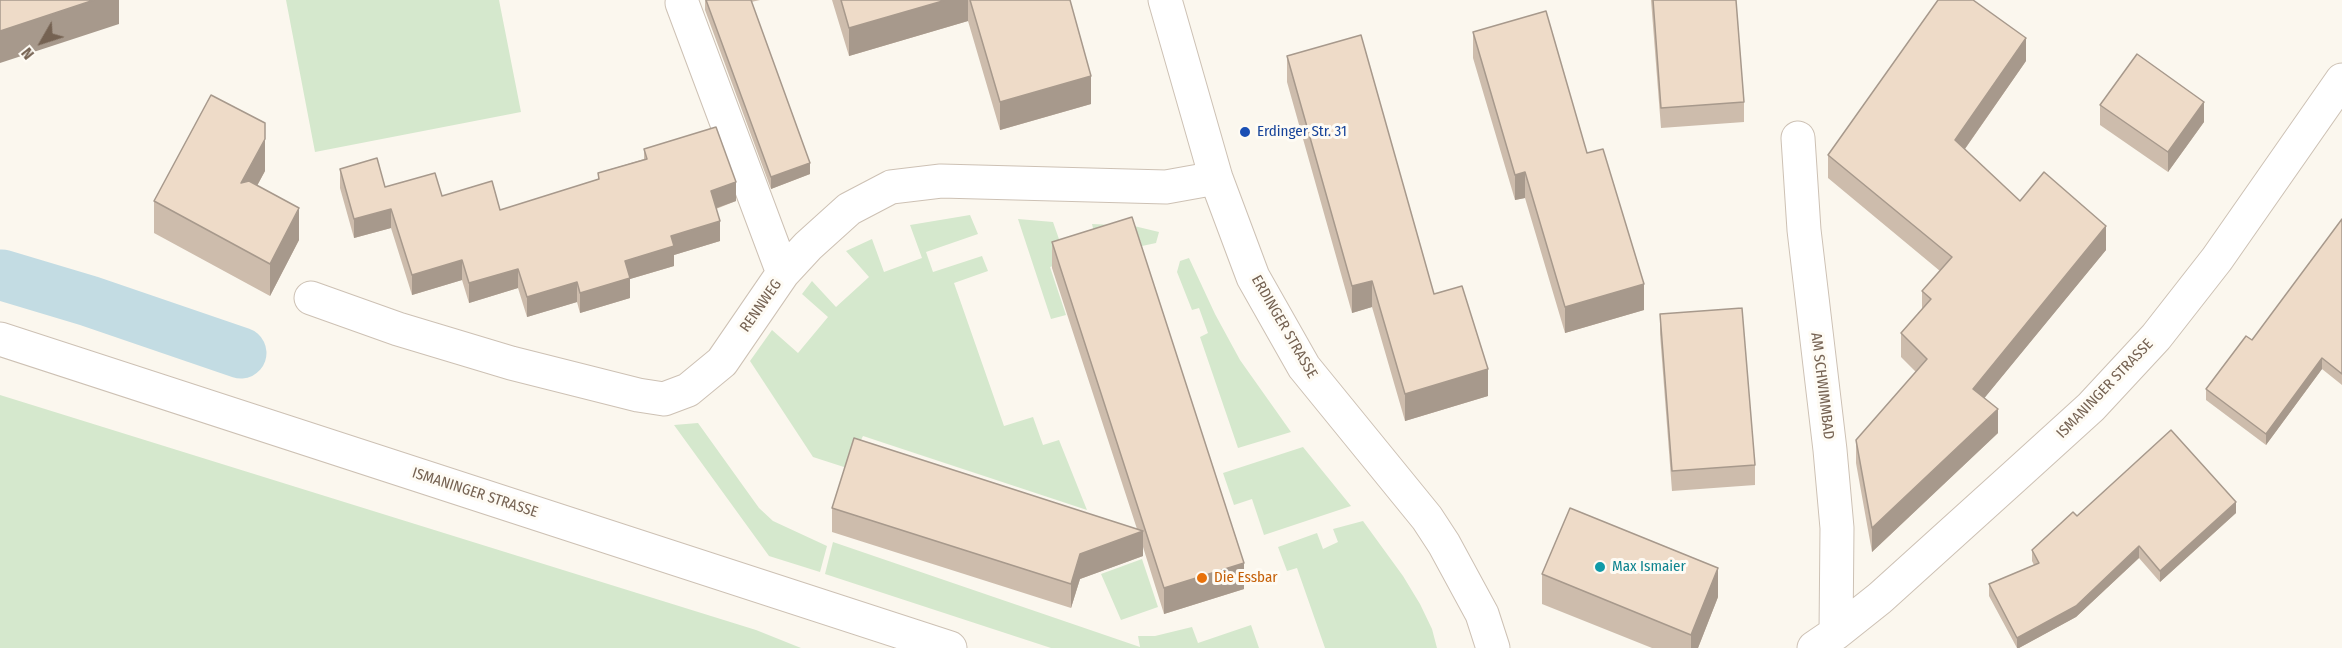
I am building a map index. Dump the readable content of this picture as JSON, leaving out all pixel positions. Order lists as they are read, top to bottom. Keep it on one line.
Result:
{"streets":{"street":["RENNWEG","ERDINGER STRASSE","AM SCHWIMMBAD","ISMANINGER STRASSE"]},"crossings":[["RENNWEG","ERDINGER STRASSE"],["AM SCHWIMMBAD","ISMANINGER STRASSE"]],"places":["Erdinger Str. 31","Max Ismaier","Die Essbar"],"north":"bottom left"}
